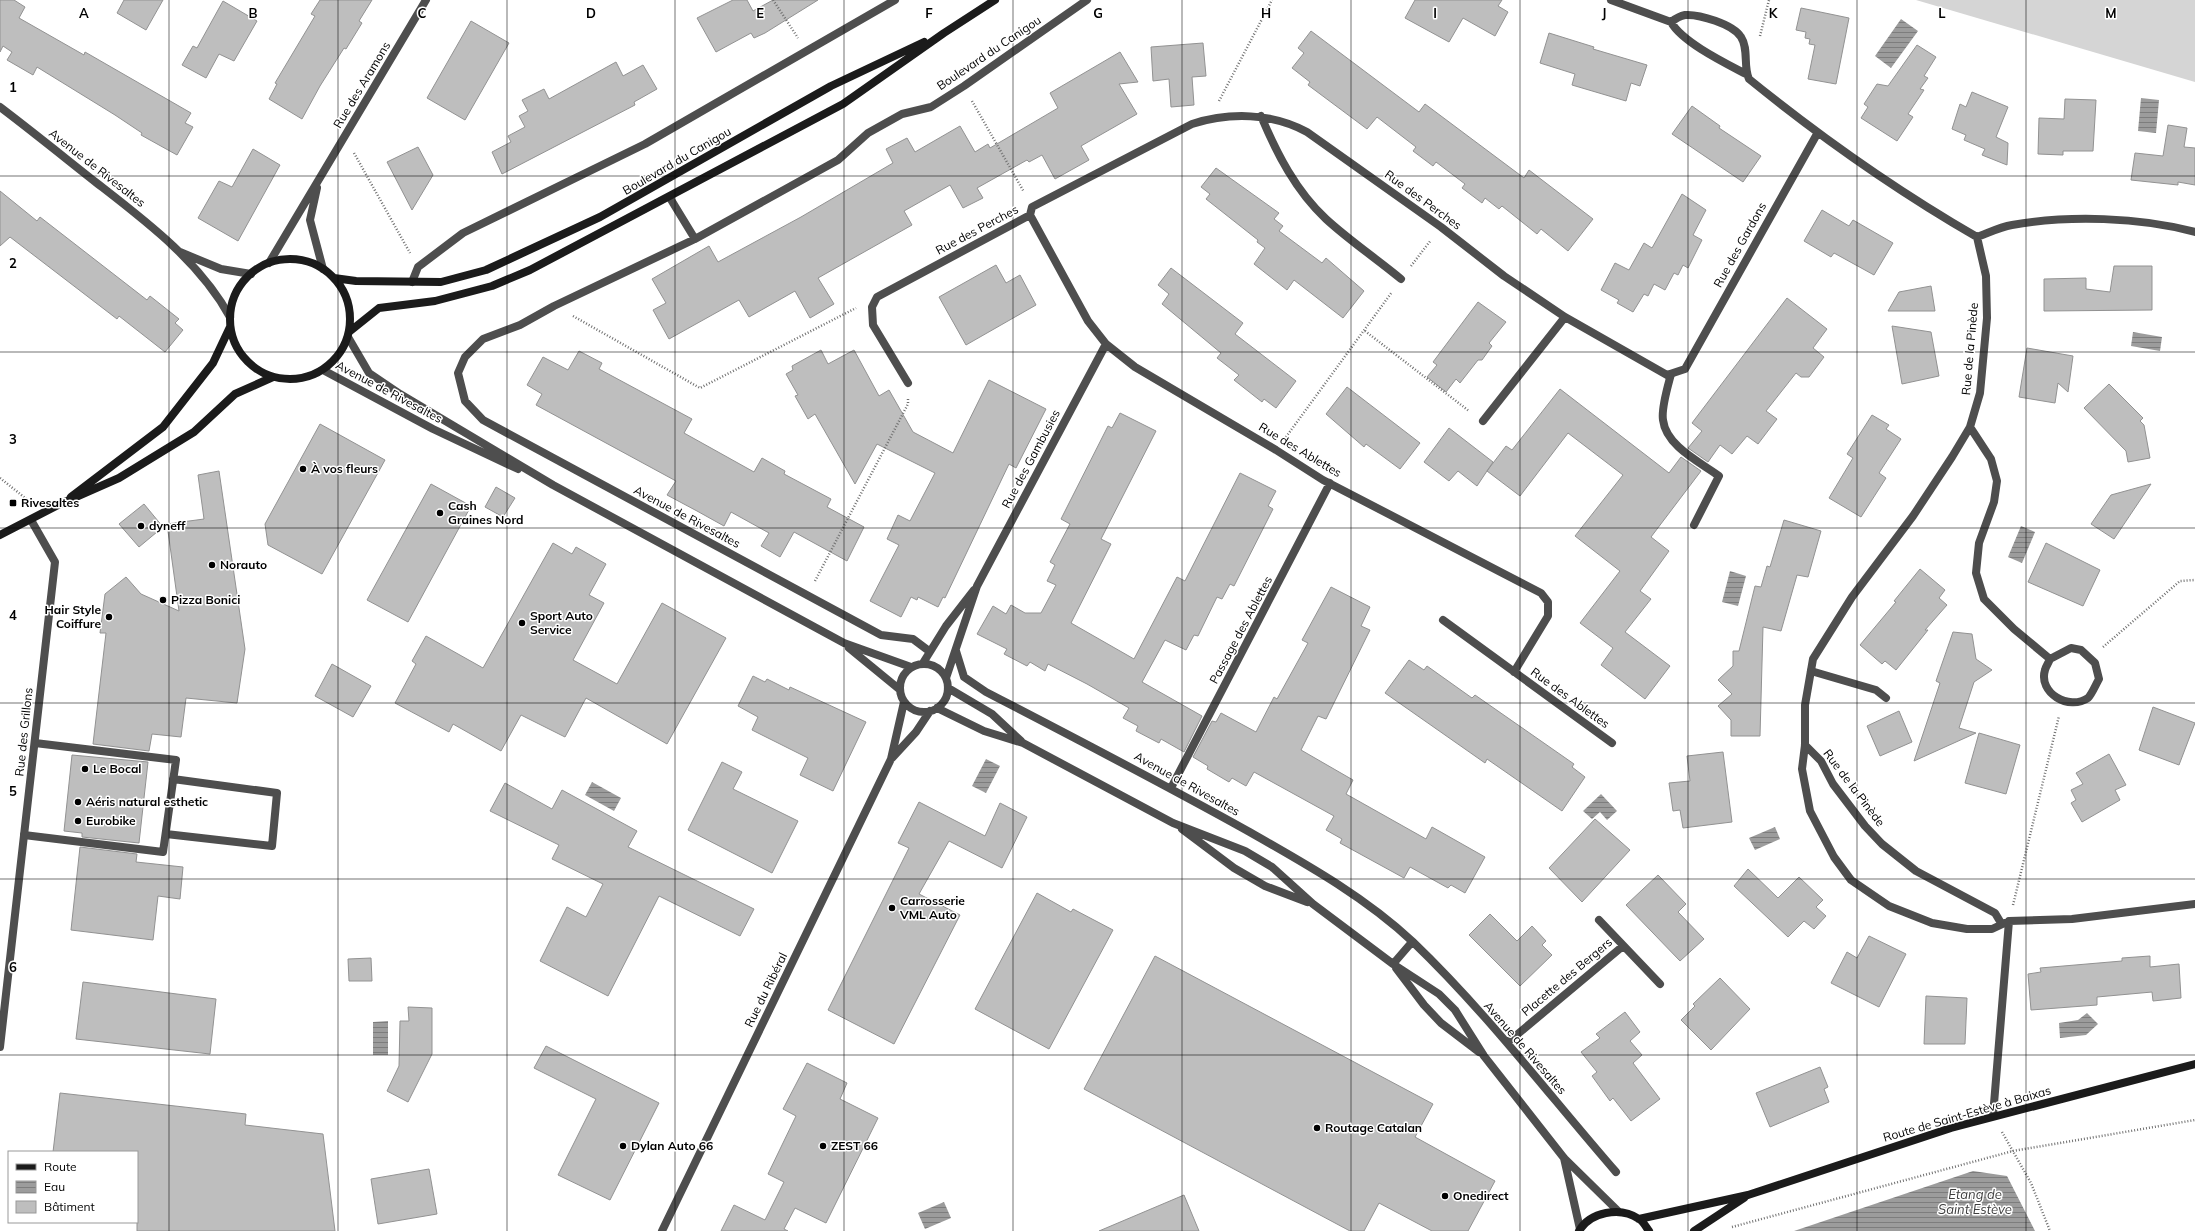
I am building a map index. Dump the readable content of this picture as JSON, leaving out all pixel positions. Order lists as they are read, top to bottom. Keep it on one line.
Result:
{"streets":{"street":["Boulevard du Canigou","Rue des Aramons","Avenue de Rivesaltes","Rue des Perches","Rue des Gardons","Rue de la Pinède","Rue des Ablettes","Rue des Gambusies","Passage des Ablettes","Rue des Grillons","Placette des Bergers","Rue du Ribéral","Route de Saint-Estève à Baixas"]},"crossings":[["Boulevard du Canigou","Rue des Aramons"],["Boulevard du Canigou","Avenue de Rivesaltes"],["Rue des Aramons","Avenue de Rivesaltes"],["Avenue de Rivesaltes","Rue des Gambusies"],["Avenue de Rivesaltes","Passage des Ablettes"],["Avenue de Rivesaltes","Placette des Bergers"],["Avenue de Rivesaltes","Rue du Ribéral"],["Rue des Perches","Rue des Gardons"],["Rue des Perches","Rue des Ablettes"],["Rue des Ablettes","Rue des Gambusies"],["Rue des Ablettes","Passage des Ablettes"],["Rue des Gambusies","Rue du Ribéral"]],"water":["Etang de Saint Estève"],"places":{"other":["À vos fleurs","Cash Graines Nord","dyneff","Norauto","Pizza Bonici","Hair Style Coiffure","Sport Auto Service","Le Bocal","Aéris natural esthetic","Eurobike","Carrosserie VML Auto","Routage Catalan","Dylan Auto 66","ZEST 66","Onedirect"],"transit":["Rivesaltes"]},"legend":["Route","Eau","Bâtiment"],"grid":{"columns":["A","B","C","D","E","F","G","H","I","J","K","L","M"],"rows":["1","2","3","4","5","6"]}}
